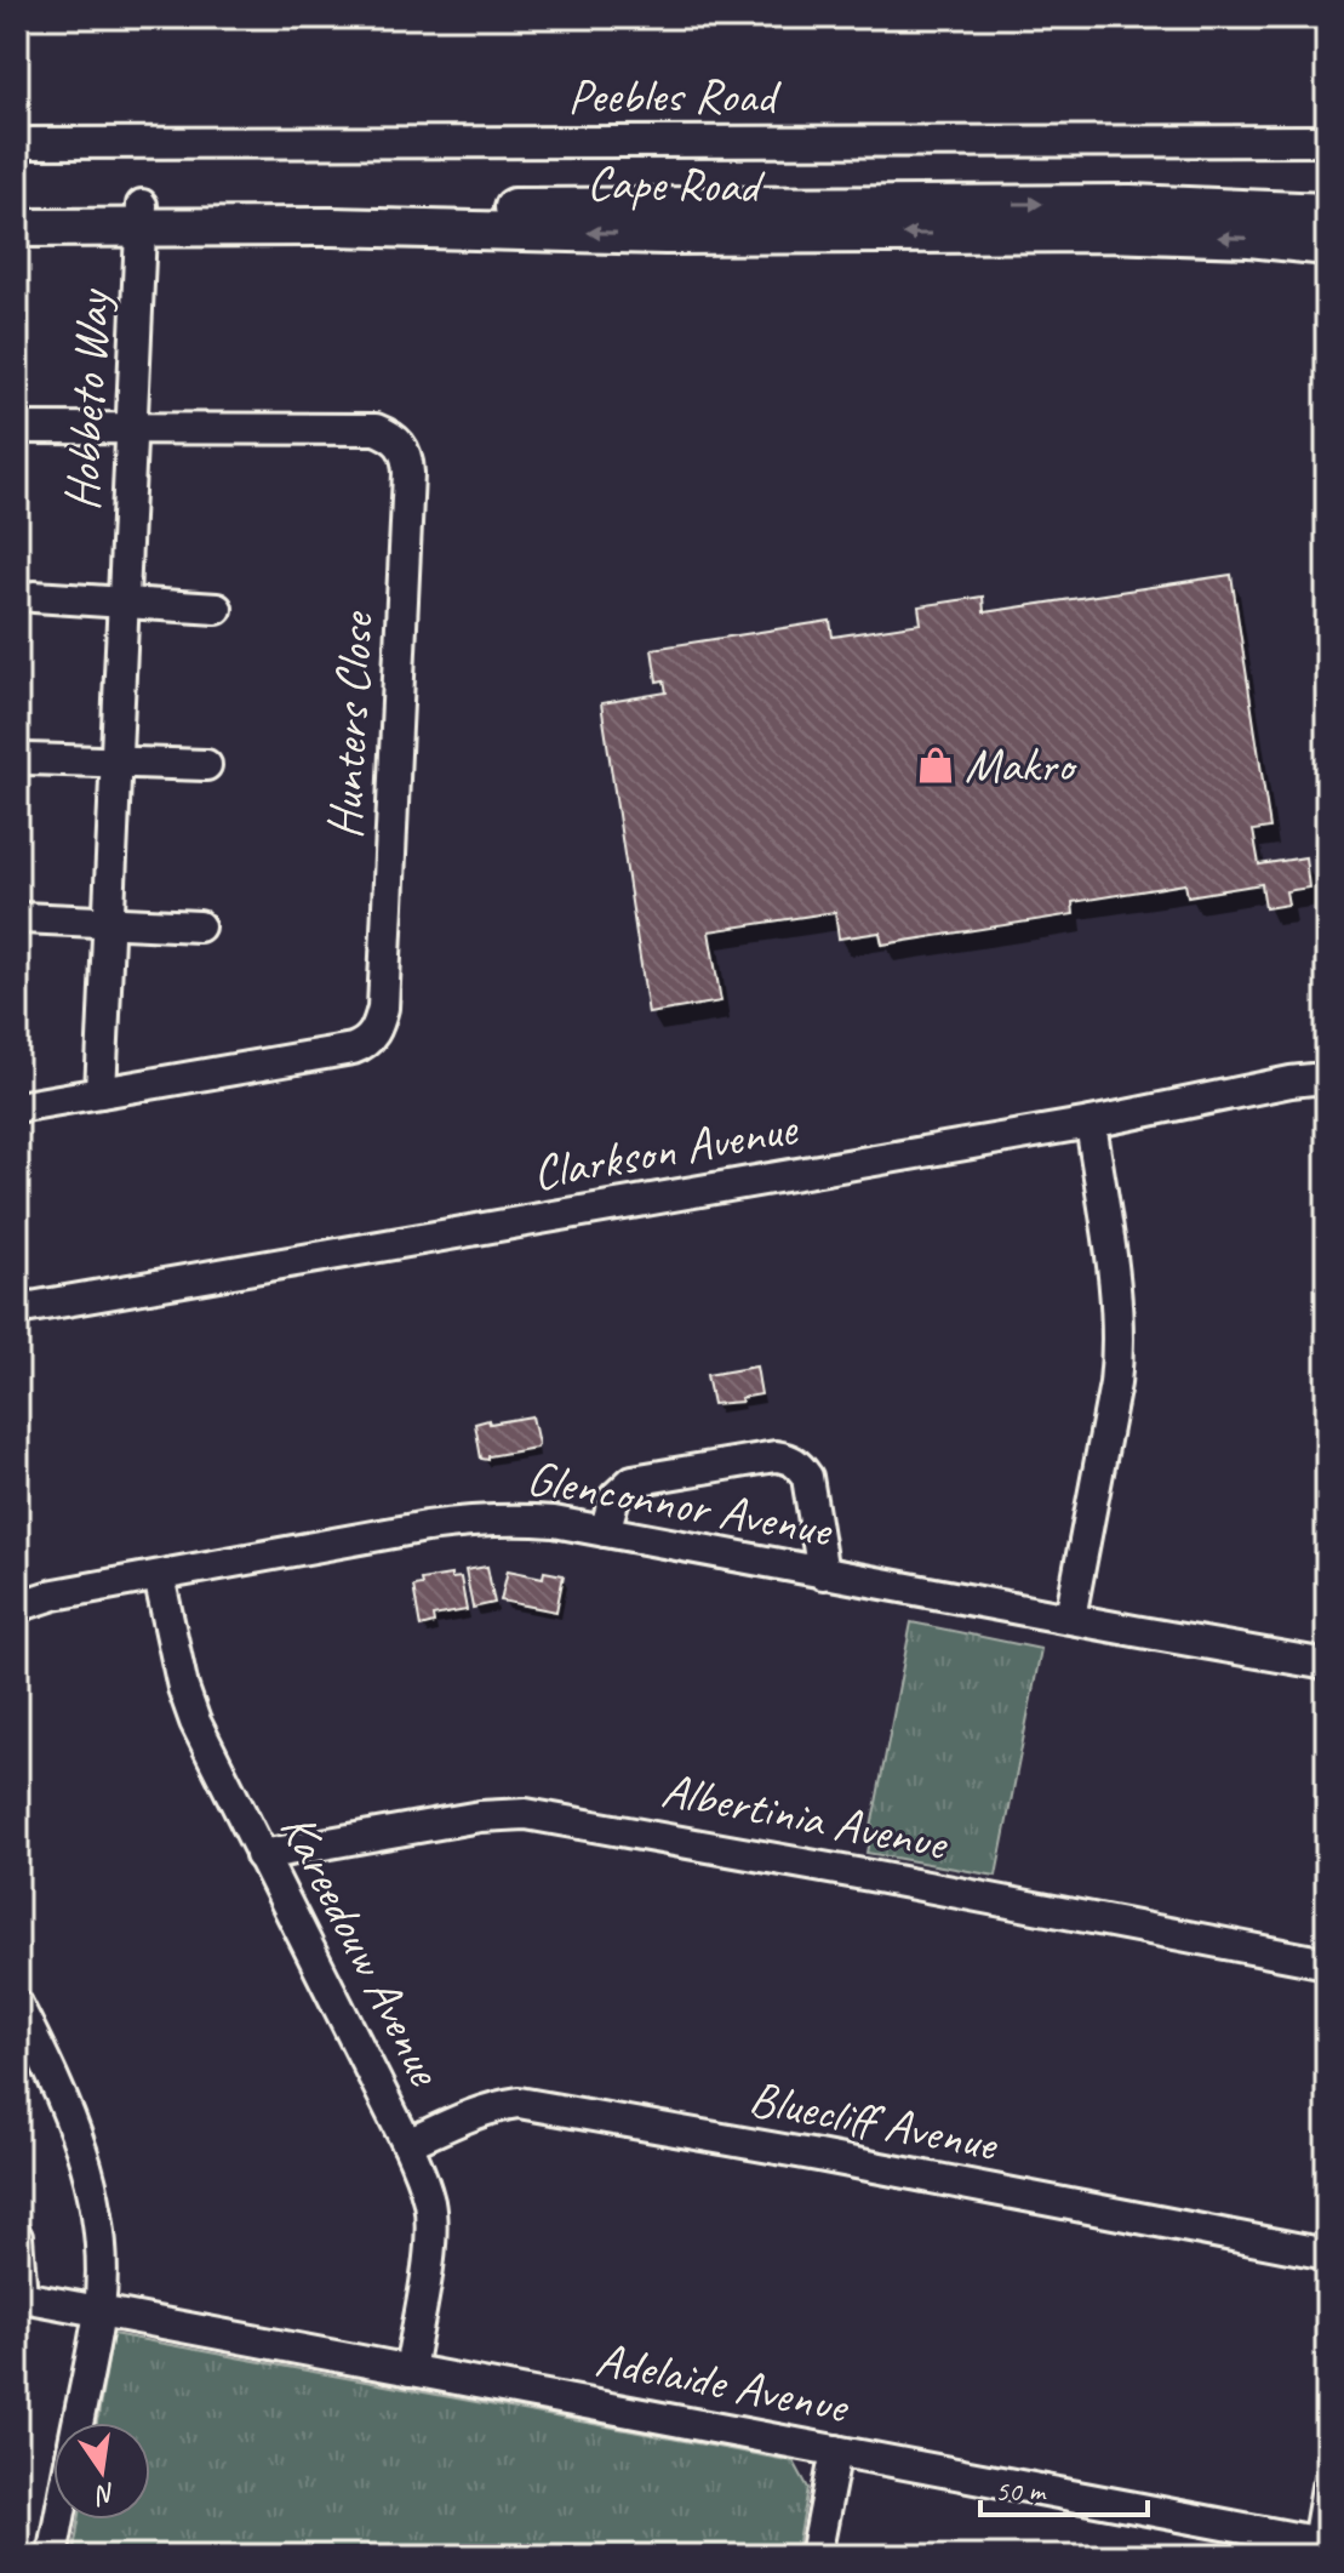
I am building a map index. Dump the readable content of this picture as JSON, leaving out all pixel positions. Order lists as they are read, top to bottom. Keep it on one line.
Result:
{"streets":{"main road":["Cape Road"],"street":["Peebles Road","Hobbeto Way","Hunters Close","Clarkson Avenue","Glenconnor Avenue","Albertinia Avenue","Kareedouw Avenue","Bluecliff Avenue","Adelaide Avenue"]},"crossings":[["Cape Road","Hobbeto Way"],["Hobbeto Way","Hunters Close"],["Glenconnor Avenue","Kareedouw Avenue"],["Albertinia Avenue","Kareedouw Avenue"],["Kareedouw Avenue","Bluecliff Avenue"],["Kareedouw Avenue","Adelaide Avenue"]],"places":{"shop":["Makro"]},"scale_bar":"50 m","north":"bottom"}
